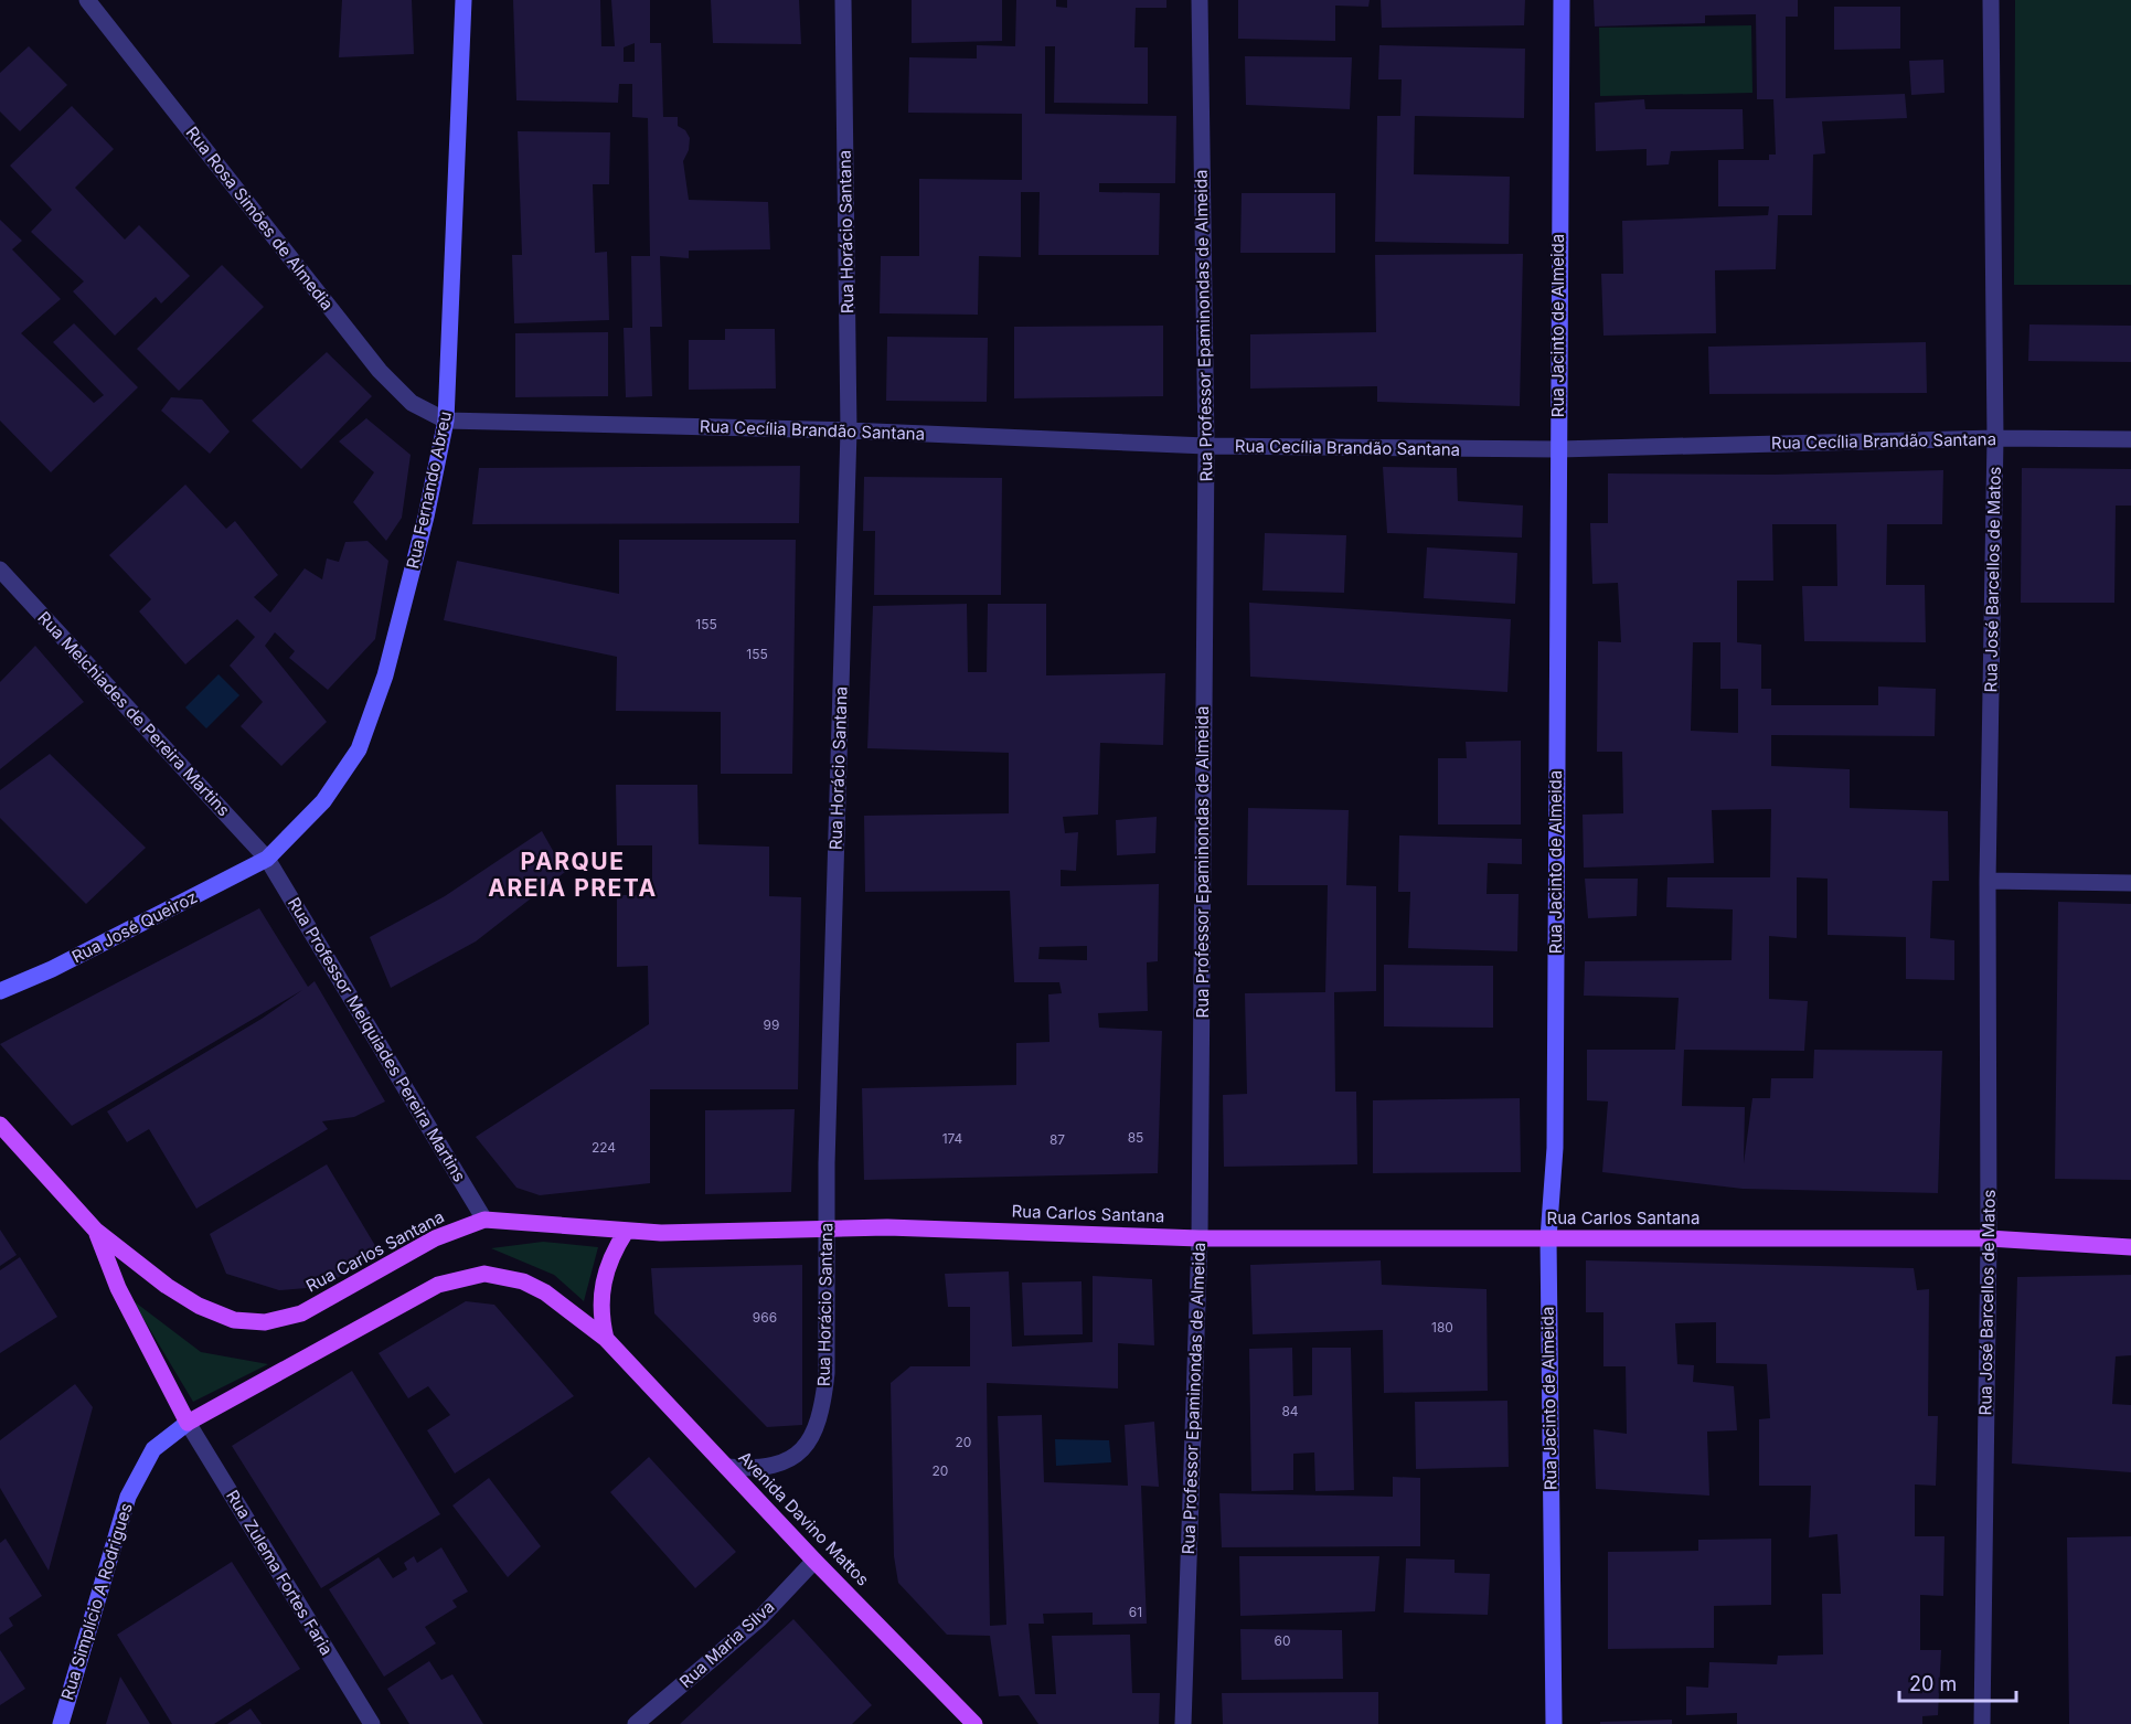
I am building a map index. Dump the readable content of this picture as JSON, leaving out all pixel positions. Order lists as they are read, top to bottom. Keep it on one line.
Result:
{"streets":{"main road":["Rua Carlos Santana","Avenida Davino Mattos"],"street":["Rua Rosa Simões de Almedia","Rua Horácio Santana","Rua Professor Epaminondas de Almeida","Rua Jacinto de Almeida","Rua Cecília Brandão Santana","Rua Fernando Abreu","Rua José Barcellos de Matos","Rua Melchiades de Pereira Martins","Rua José Queiroz","Rua Professor Melquiades Pereira Martins","Rua Zulema Fortes Faria","Rua Simplício A Rodrigues","Rua Maria Silva"]},"crossings":[["Rua Rosa Simões de Almedia","Rua Cecília Brandão Santana"],["Rua Rosa Simões de Almedia","Rua Fernando Abreu"],["Rua Horácio Santana","Rua Cecília Brandão Santana"],["Rua Horácio Santana","Rua Carlos Santana"],["Rua Horácio Santana","Avenida Davino Mattos"],["Rua Professor Epaminondas de Almeida","Rua Cecília Brandão Santana"],["Rua Professor Epaminondas de Almeida","Rua Carlos Santana"],["Rua Jacinto de Almeida","Rua Cecília Brandão Santana"],["Rua Jacinto de Almeida","Rua Carlos Santana"],["Rua Cecília Brandão Santana","Rua Fernando Abreu"],["Rua Cecília Brandão Santana","Rua José Barcellos de Matos"],["Rua Fernando Abreu","Rua Melchiades de Pereira Martins"],["Rua Fernando Abreu","Rua José Queiroz"],["Rua Fernando Abreu","Rua Professor Melquiades Pereira Martins"],["Rua José Barcellos de Matos","Rua Carlos Santana"],["Rua Melchiades de Pereira Martins","Rua José Queiroz"],["Rua Melchiades de Pereira Martins","Rua Professor Melquiades Pereira Martins"],["Rua José Queiroz","Rua Professor Melquiades Pereira Martins"],["Rua Professor Melquiades Pereira Martins","Rua Carlos Santana"],["Rua Carlos Santana","Rua Zulema Fortes Faria"],["Rua Carlos Santana","Rua Simplício A Rodrigues"],["Avenida Davino Mattos","Rua Maria Silva"],["Rua Zulema Fortes Faria","Rua Simplício A Rodrigues"]],"districts":["PARQUE AREIA PRETA"],"house_numbers":["155","155","99","85","174","87","224","966","180","84","20","20","61","60"],"scale_bar":"20 m"}
